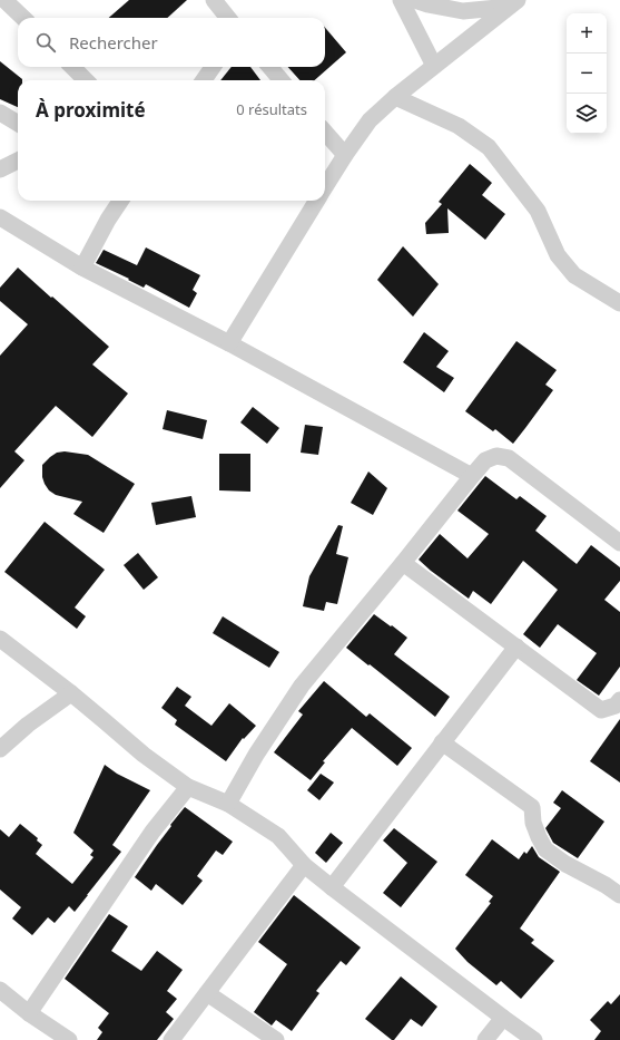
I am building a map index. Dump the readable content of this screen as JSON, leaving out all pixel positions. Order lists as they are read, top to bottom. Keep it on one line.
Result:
{"page":{"map_buttons":["+","−"],"search":"Rechercher","heading":["À proximité","0 résultats"]}}
